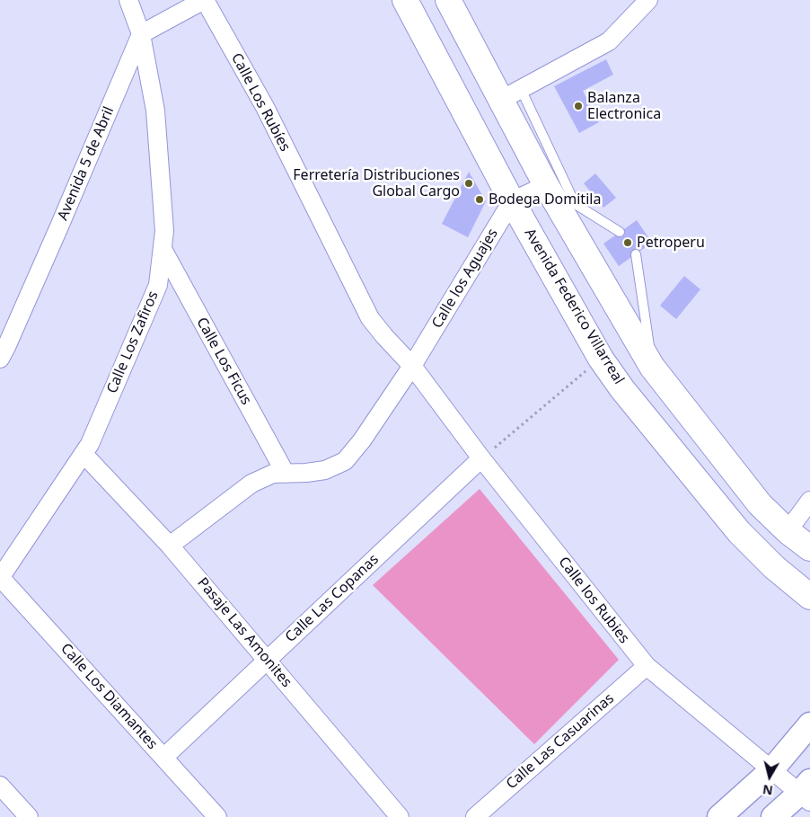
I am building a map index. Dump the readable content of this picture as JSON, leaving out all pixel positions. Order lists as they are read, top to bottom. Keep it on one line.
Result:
{"streets":{"main road":["Avenida Federico Villarreal"],"street":["Calle Los Rubíes","Avenida 5 de Abril","Calle los Aguajes","Calle Los Zafiros","Calle Los Ficus","Calle Las Copanas","Calle los Rubies","Pasaje Las Amonites","Calle Los Diamantes","Calle Las Casuarinas"]},"crossings":[["Calle Los Rubíes","Calle los Aguajes"],["Calle Los Rubíes","Calle los Rubies"],["Avenida 5 de Abril","Calle Los Zafiros"],["Calle los Aguajes","Avenida Federico Villarreal"],["Calle los Aguajes","Calle los Rubies"],["Calle Los Zafiros","Calle Los Ficus"],["Calle Los Zafiros","Pasaje Las Amonites"],["Calle Los Zafiros","Calle Los Diamantes"],["Calle Las Copanas","Calle los Rubies"],["Calle Las Copanas","Pasaje Las Amonites"],["Calle Las Copanas","Calle Los Diamantes"],["Calle los Rubies","Calle Las Casuarinas"]],"places":["Balanza Electronica","Ferretería Distribuciones Global Cargo","Bodega Domitila","Petroperu"],"north":"bottom"}
